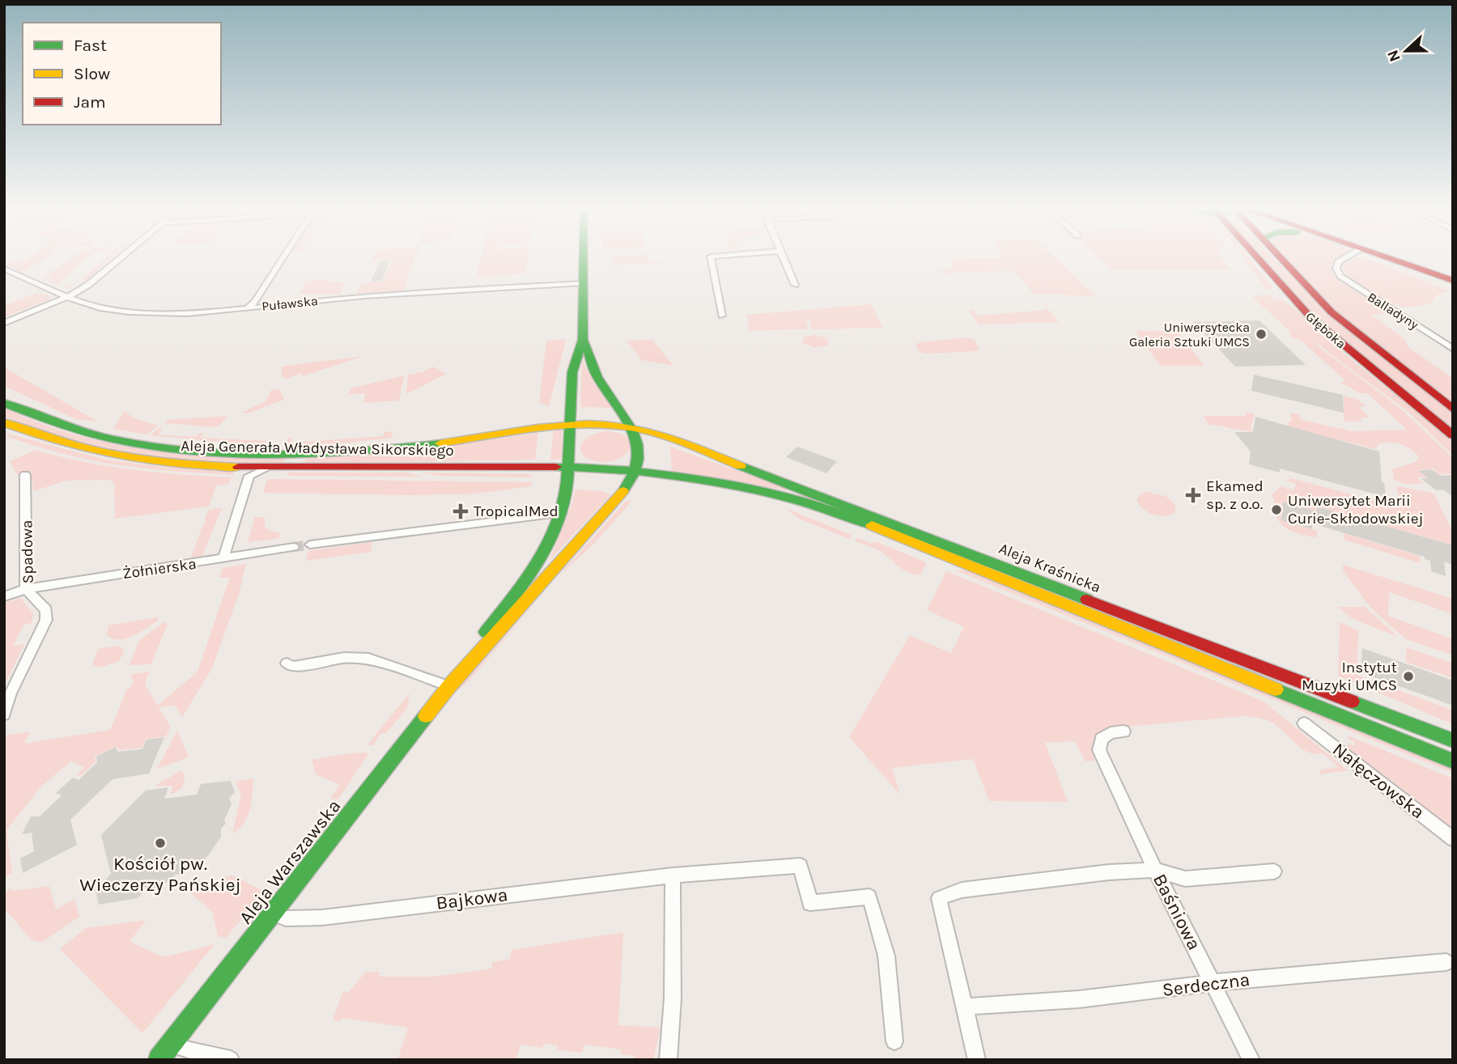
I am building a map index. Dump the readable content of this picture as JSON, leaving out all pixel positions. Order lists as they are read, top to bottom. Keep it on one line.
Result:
{"streets":{"street":["Puławska","Balladyny","Głęboka","Aleja Generała Władysława Sikorskiego","Spadowa","Aleja Kraśnicka","Żołnierska","Nałęczowska","Aleja Warszawska","Bajkowa","Baśniowa","Serdeczna"]},"crossings":[["Aleja Generała Władysława Sikorskiego","Aleja Kraśnicka"],["Aleja Generała Władysława Sikorskiego","Aleja Warszawska"],["Spadowa","Żołnierska"],["Aleja Kraśnicka","Aleja Warszawska"],["Aleja Warszawska","Bajkowa"],["Baśniowa","Serdeczna"]],"places":{"other":["Uniwersytecka Galeria Sztuki UMCS","Uniwersytet Marii Curie-Skłodowskiej","Instytut Muzyki UMCS","Kościół pw. Wieczerzy Pańskiej"],"health":["Ekamed sp. z o.o.","TropicalMed"]},"legend":["Fast","Slow","Jam"],"north":"left"}
